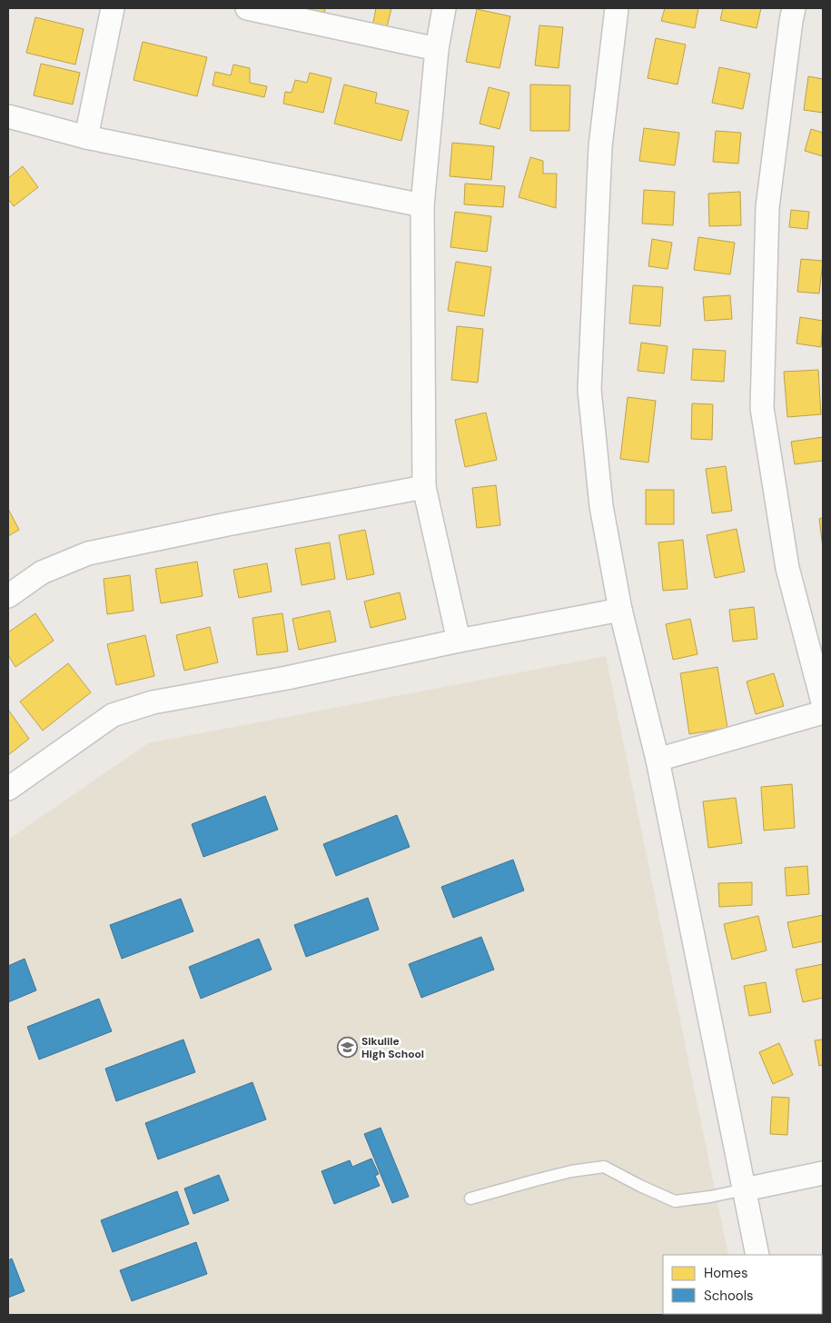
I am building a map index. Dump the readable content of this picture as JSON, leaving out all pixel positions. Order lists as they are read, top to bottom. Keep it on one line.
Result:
{"places":{"school or university":["Sikulile High School"]},"legend":["Homes","Schools"]}
